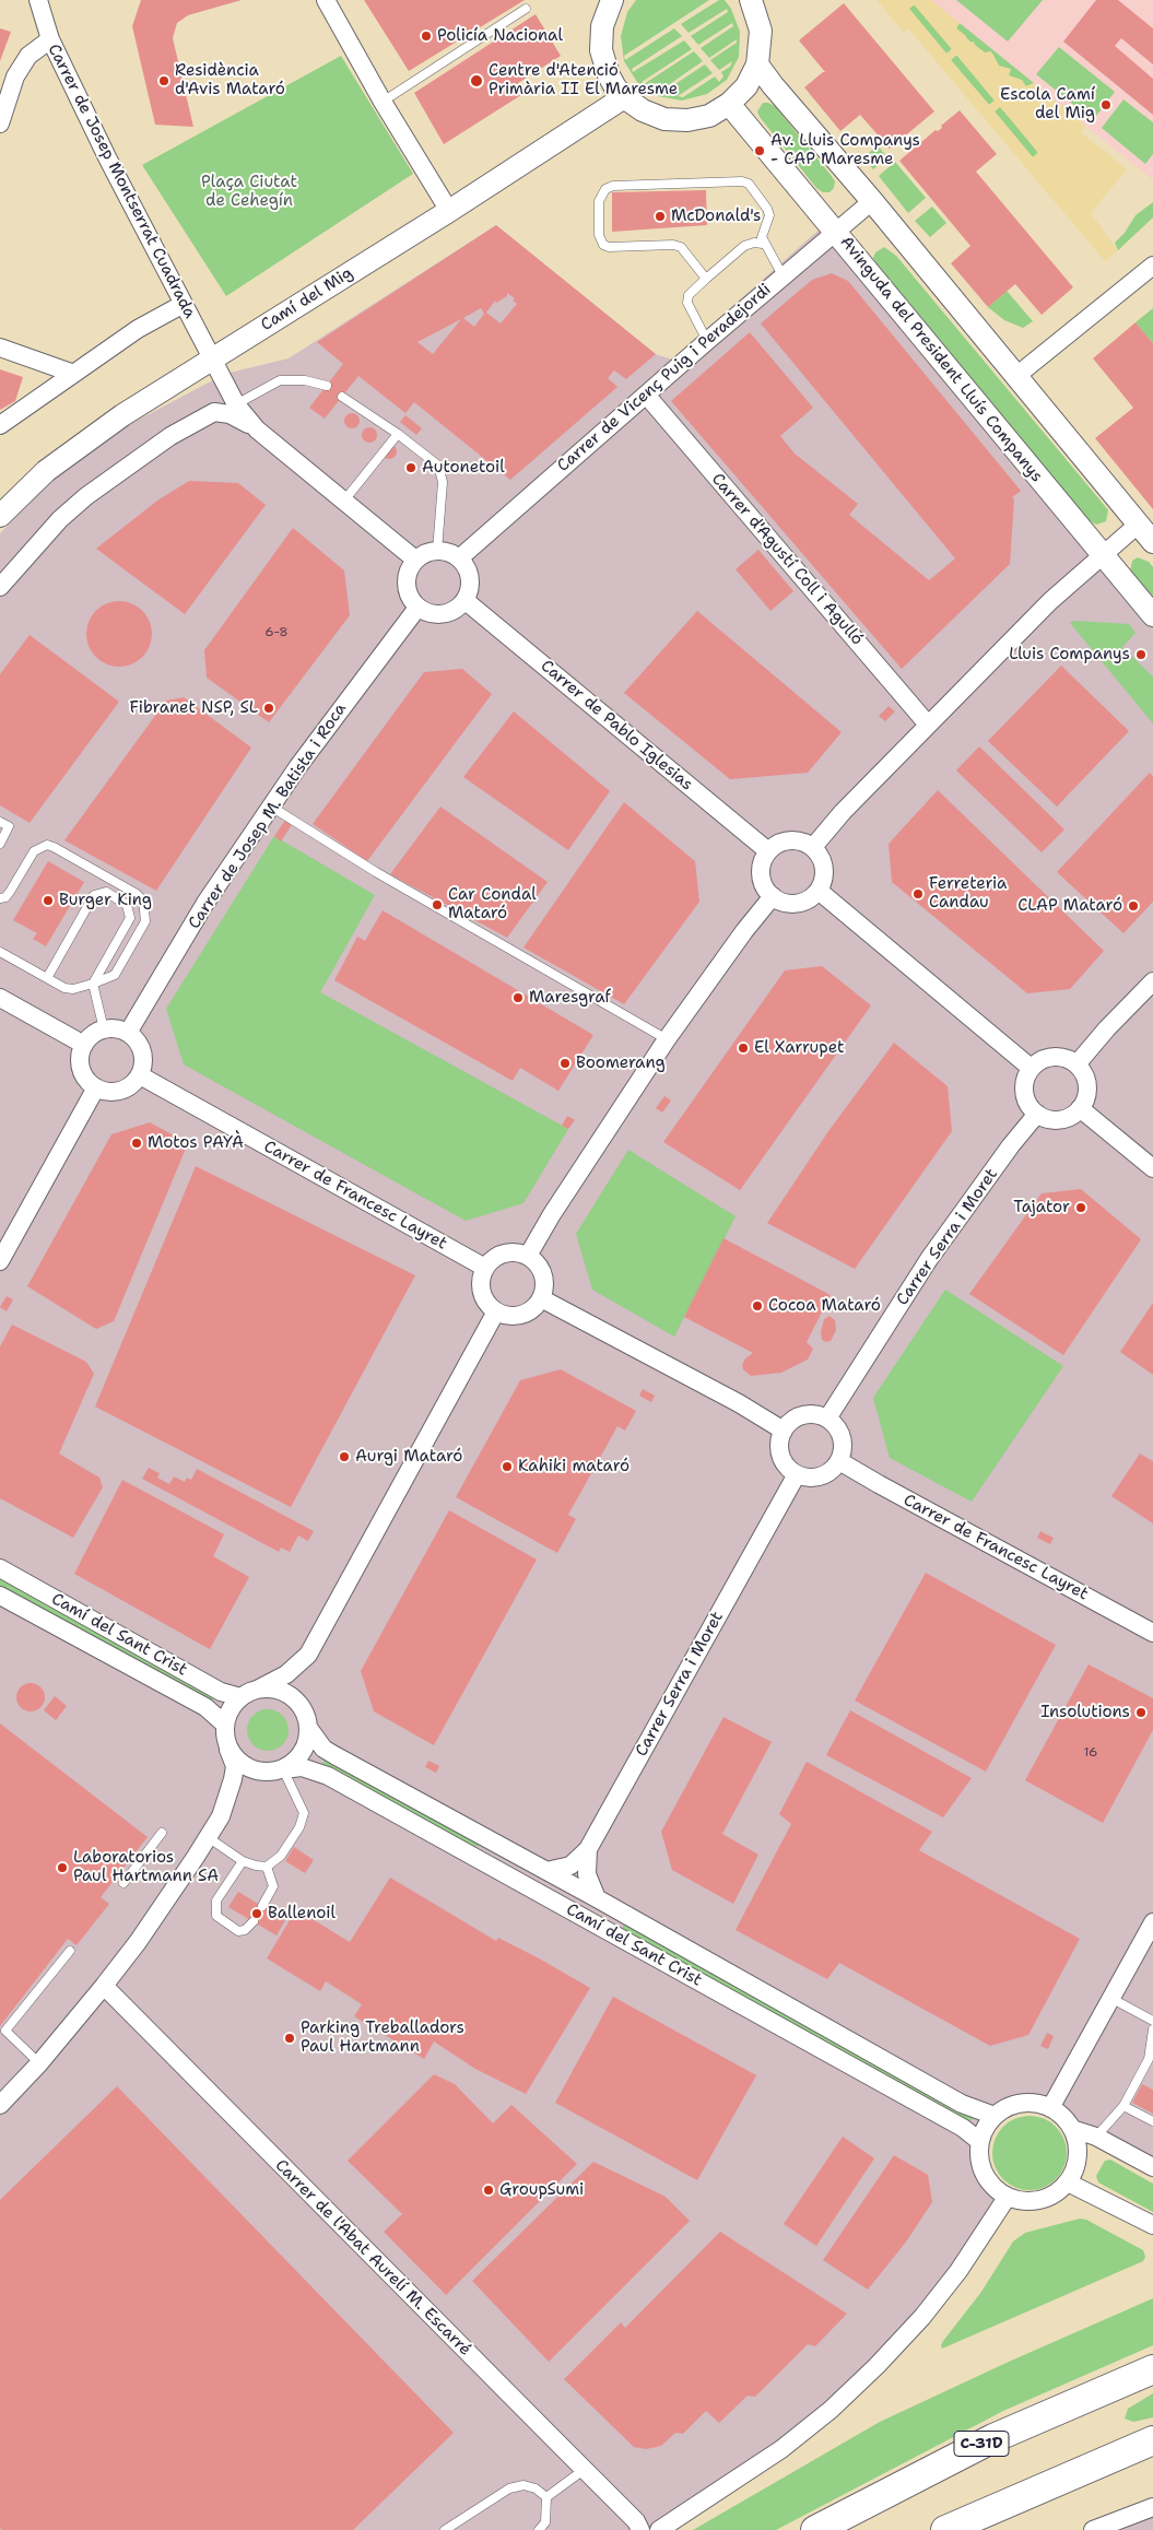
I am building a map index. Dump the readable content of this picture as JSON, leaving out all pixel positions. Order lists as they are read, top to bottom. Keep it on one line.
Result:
{"streets":{"highway":["C-31D"],"street":["Carrer de Josep Montserrat Cuadrada","Camí del Mig","Avinguda del President Lluís Companys","Carrer de Vicenç Puig i Peradejordi","Carrer d'Agustí Coll i Agulló","Carrer de Pablo Iglesias","Carrer de Josep M. Batista i Roca","Carrer de Francesc Layret","Carrer Serra i Moret","Camí del Sant Crist","Carrer de l'Abat Aurelí M. Escarré"]},"crossings":[["Carrer de Josep Montserrat Cuadrada","Camí del Mig"],["Avinguda del President Lluís Companys","Carrer de Vicenç Puig i Peradejordi"],["Carrer de Vicenç Puig i Peradejordi","Carrer d'Agustí Coll i Agulló"],["Carrer de Vicenç Puig i Peradejordi","Carrer de Pablo Iglesias"],["Carrer de Vicenç Puig i Peradejordi","Carrer de Josep M. Batista i Roca"],["Carrer de Pablo Iglesias","Carrer de Josep M. Batista i Roca"],["Carrer de Josep M. Batista i Roca","Carrer de Francesc Layret"],["Carrer de Francesc Layret","Carrer Serra i Moret"],["Carrer Serra i Moret","Camí del Sant Crist"]],"parks":["Plaça Ciutat de Cehegín"],"places":["Policía Nacional","Residència d'Avis Mataró","Centre d'Atenció Primària II El Maresme","Escola Camí del Mig","Av. Lluis Companys - CAP Maresme","McDonald's","Autonetoil","Lluis Companys","Fibranet NSP, SL","Ferreteria Candau","Burger King","Car Condal Mataró","CLAP Mataró","Maresgraf","El Xarrupet","Boomerang","Motos PAYÀ","Tajator","Cocoa Mataró","Aurgi Mataró","Kahiki mataró","Insolutions","Laboratorios Paul Hartmann SA","Ballenoil","Parking Treballadors Paul Hartmann","GroupSumi"],"house_numbers":["6-8","16"]}
